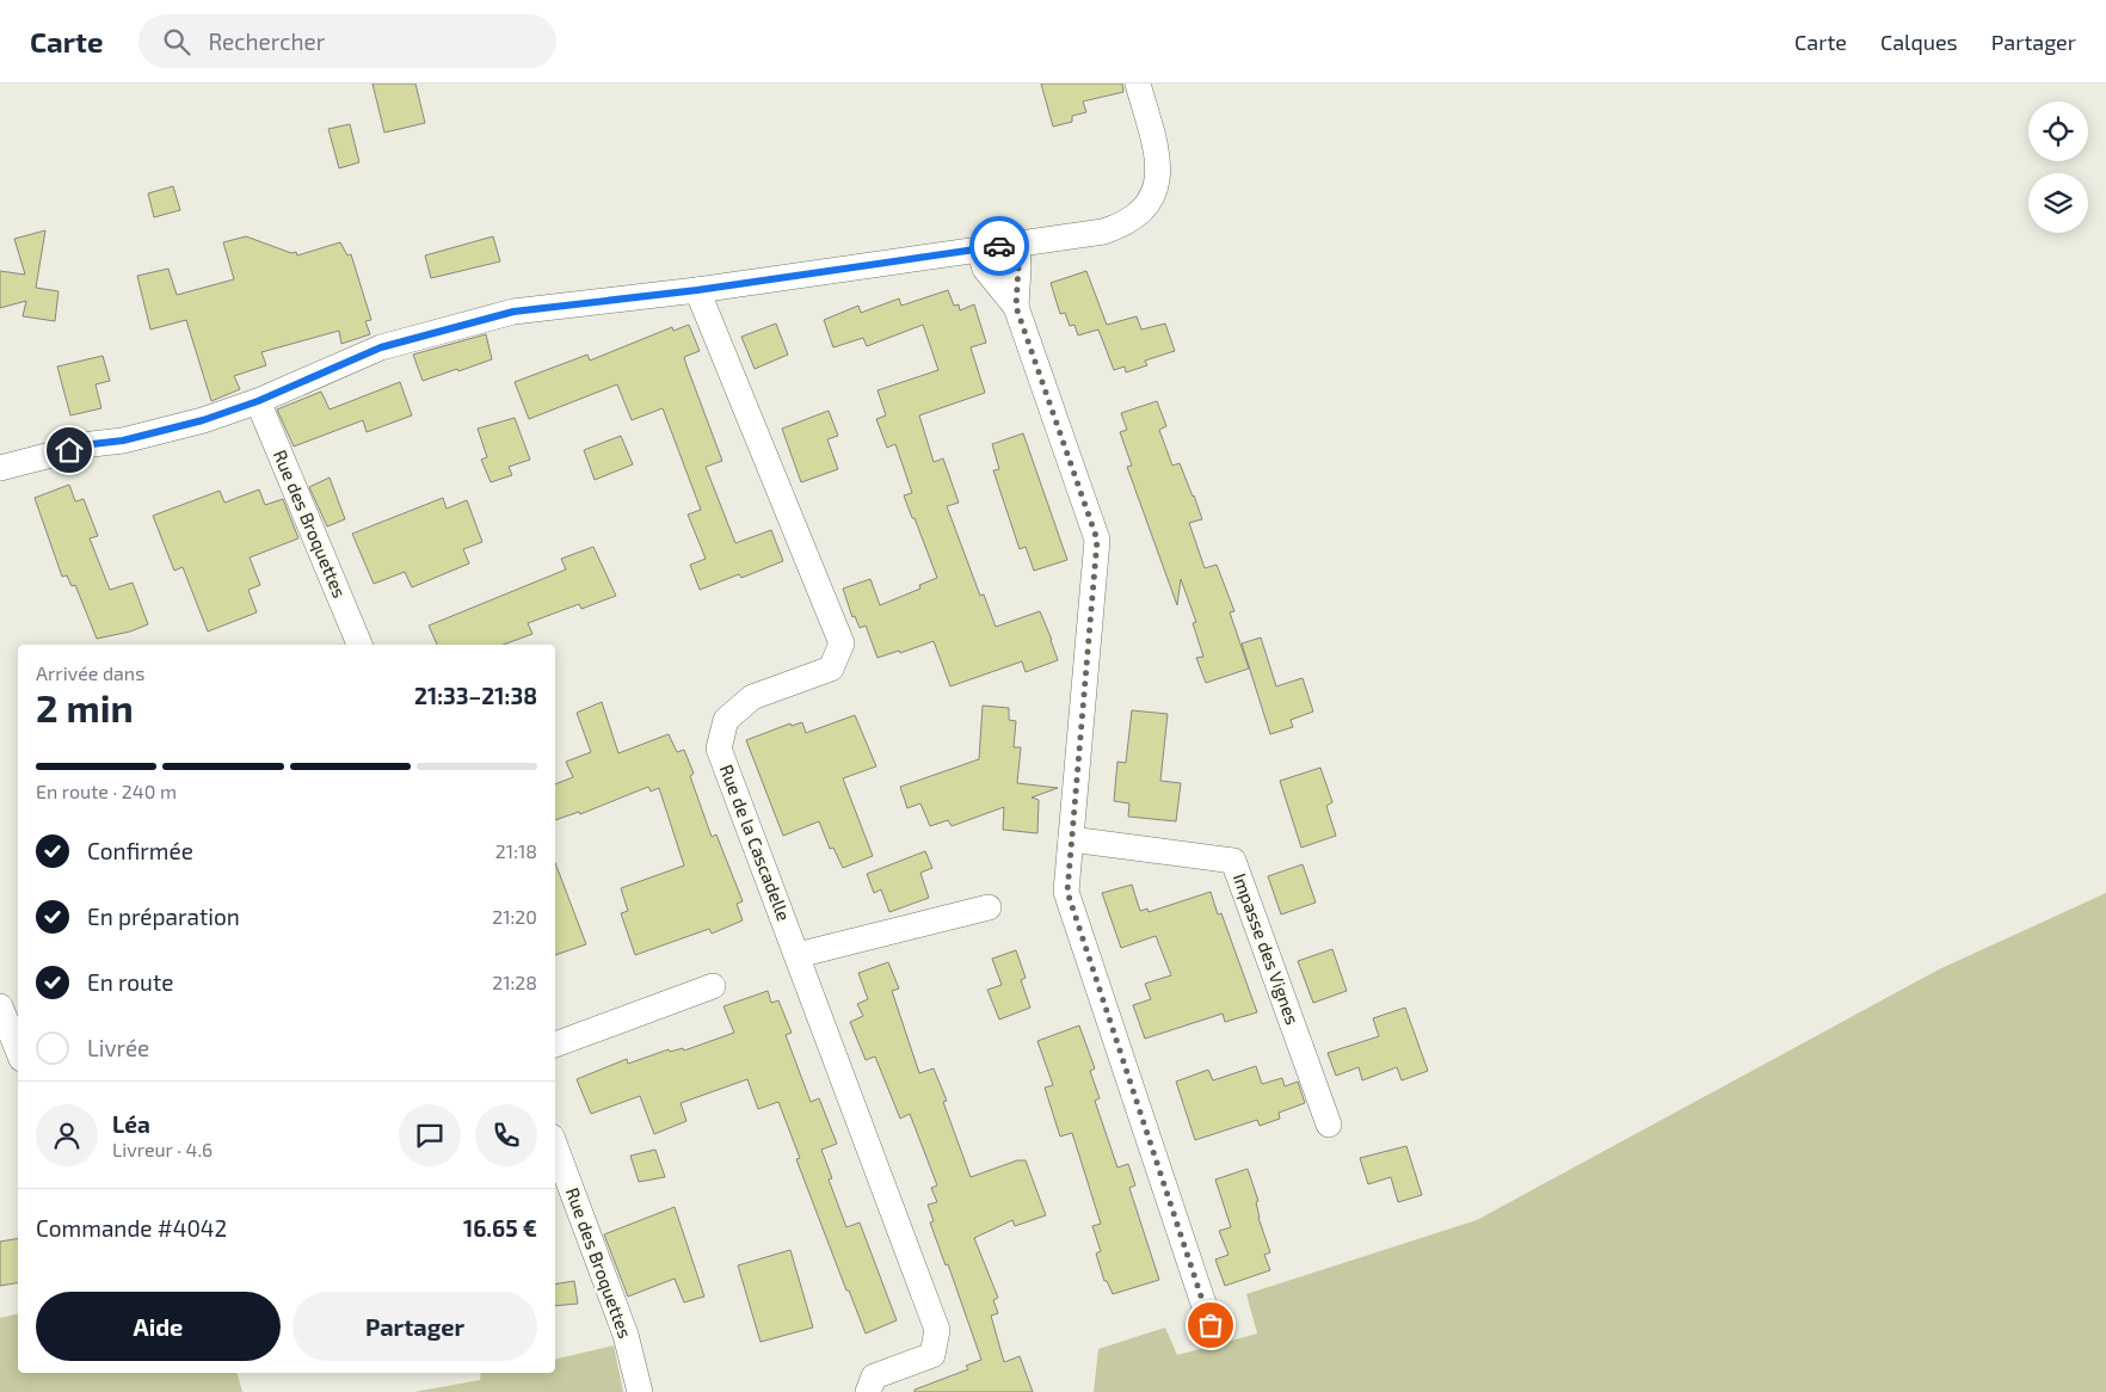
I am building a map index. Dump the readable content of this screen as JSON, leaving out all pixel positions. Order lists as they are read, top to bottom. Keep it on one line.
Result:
{"streets":{"street":["Rue des Broquettes","Rue de la Cascadelle","Impasse des Vignes"]},"page":{"header":"Carte","search":"Rechercher","nav":["Carte","Calques","Partager"],"heading":["2 min","Arrivée dans","21:33–21:38"],"panel":["Léa","Livreur · 4.6","Commande #4042","16.65 €"],"bar":"En route · 240 m","list":[["Confirmée","21:18"],["En préparation","21:20"],["En route","21:28"],"Livrée"],"buttons":["Aide","Partager"]}}
